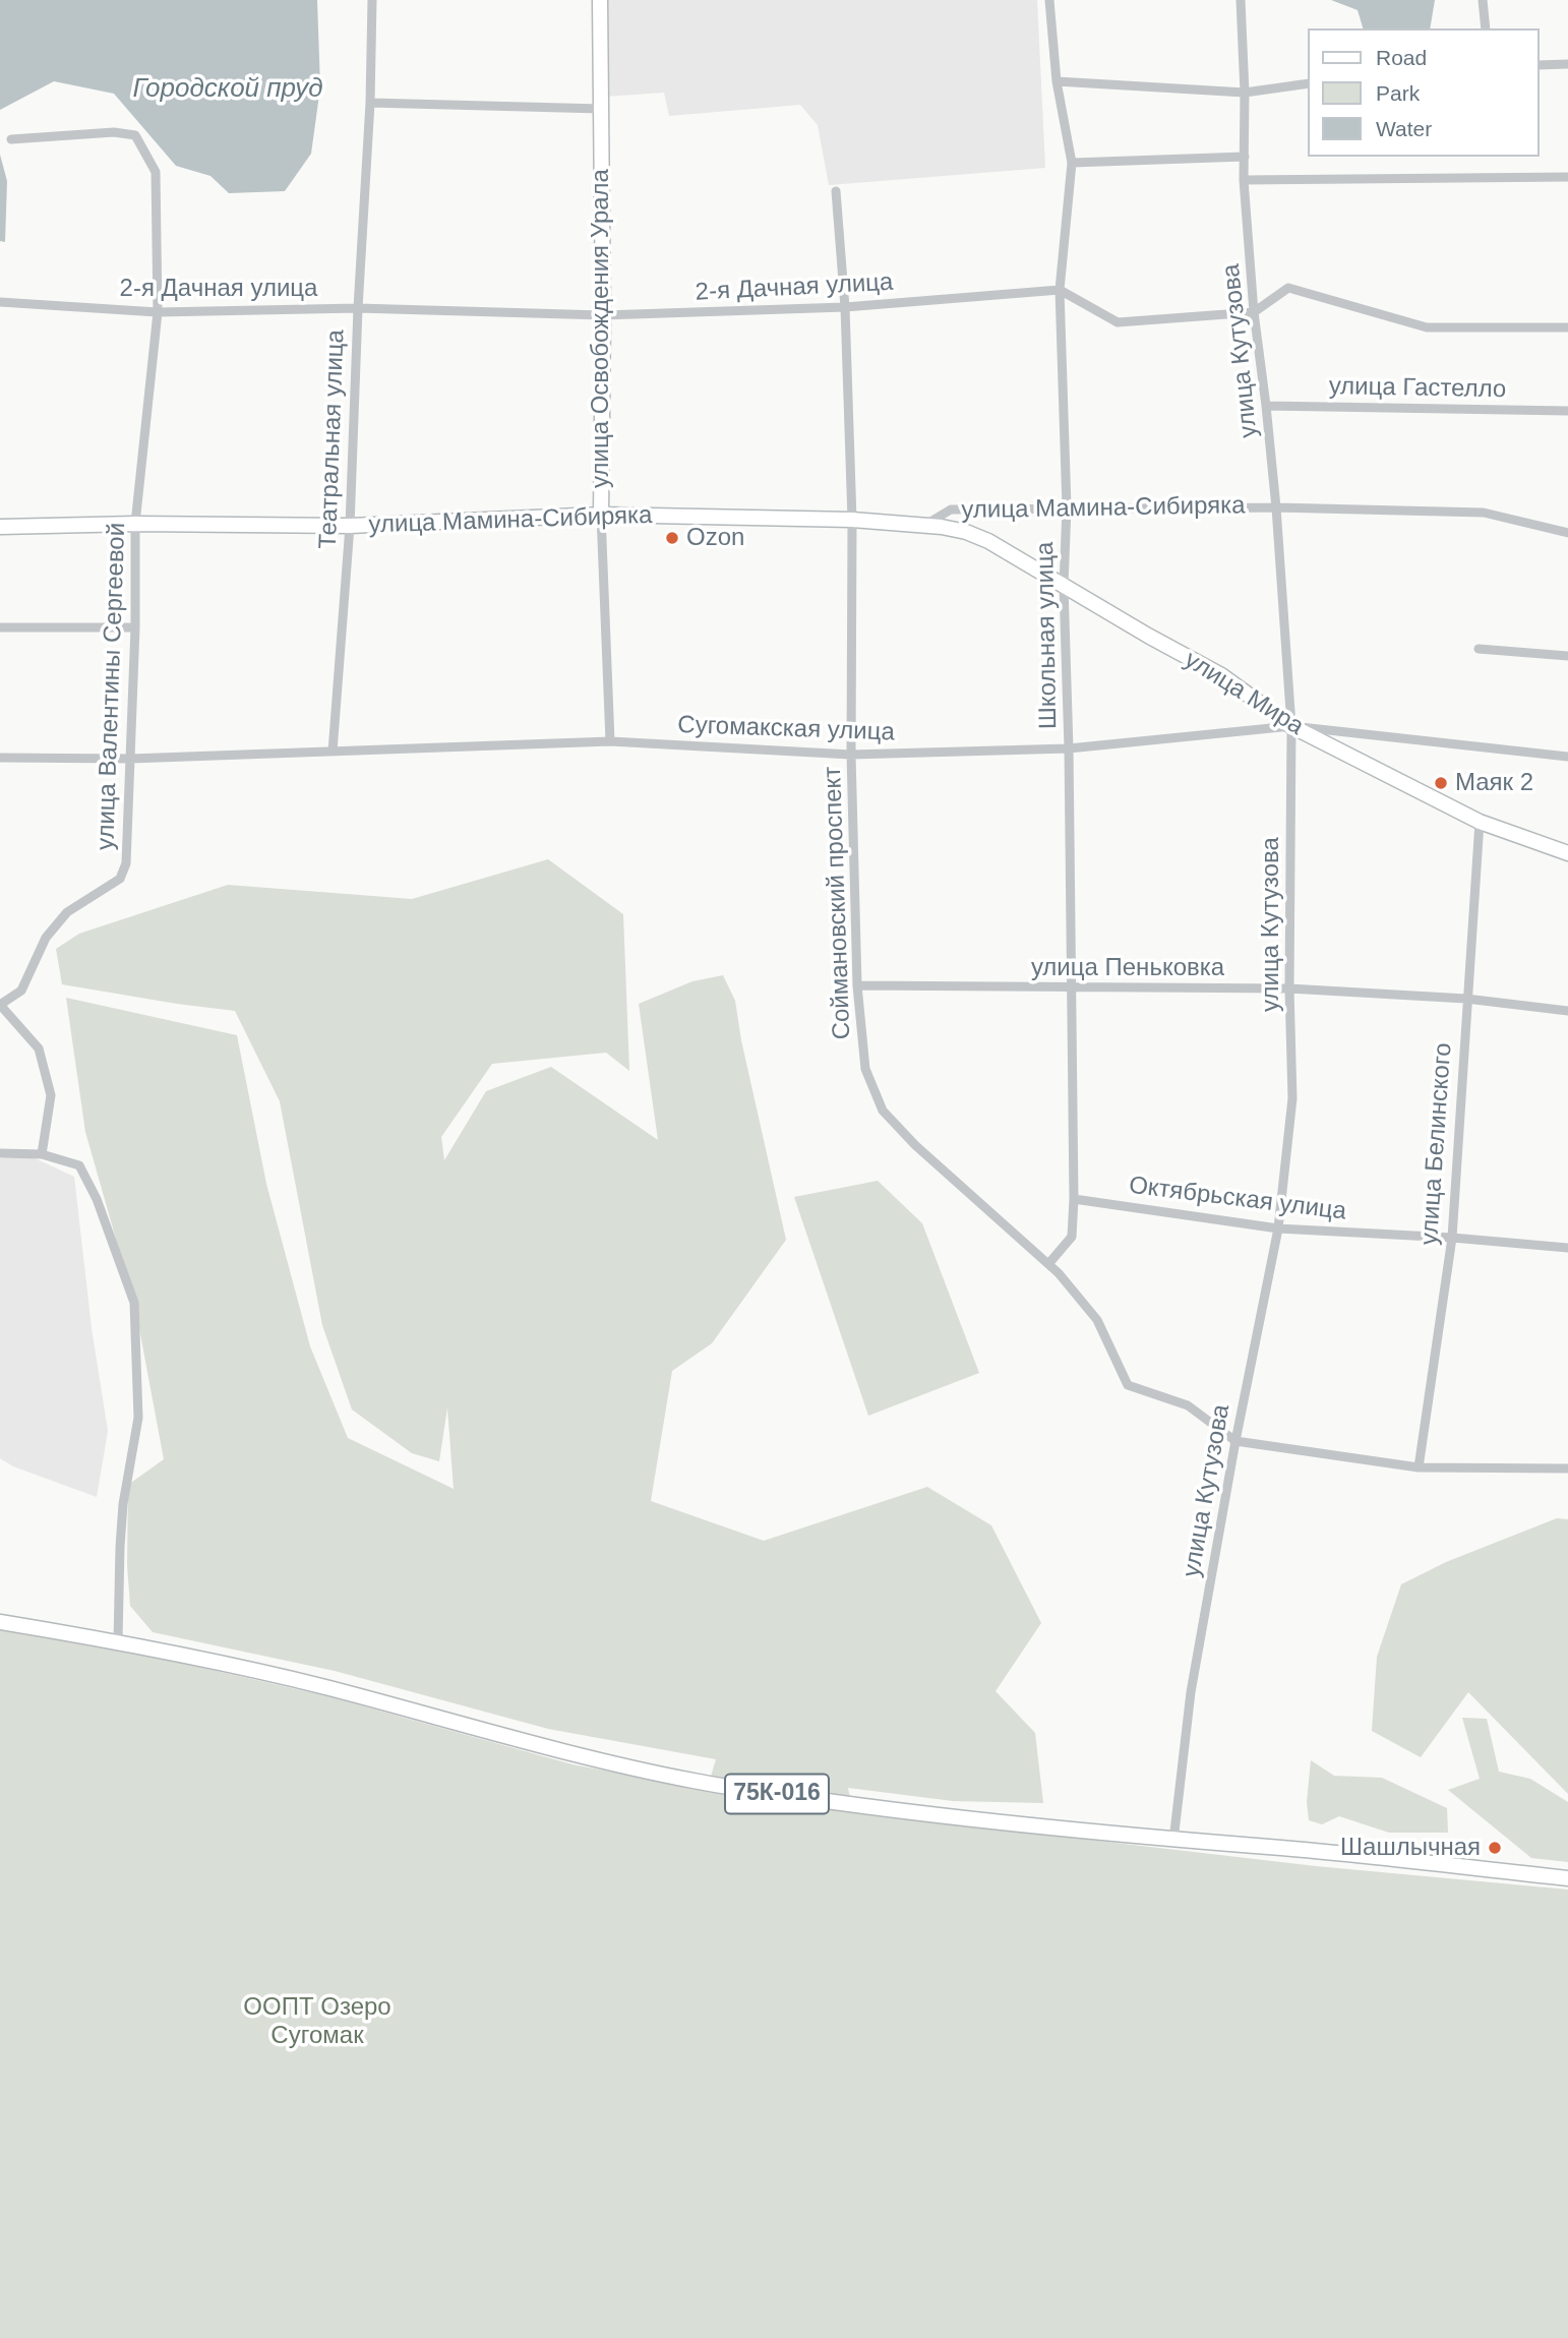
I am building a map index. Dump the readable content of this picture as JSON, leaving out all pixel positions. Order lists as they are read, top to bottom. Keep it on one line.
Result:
{"streets":{"main road":["улица Освобождения Урала","улица Мамина-Сибиряка","улица Мира","75К-016"],"street":["2-я Дачная улица","улица Кутузова","улица Гастелло","Театральная улица","Школьная улица","улица Валентины Сергеевой","Сугомакская улица","Соймановский проспект","улица Пеньковка","улица Белинского","Октябрьская улица"]},"crossings":[["2-я Дачная улица","улица Освобождения Урала"],["2-я Дачная улица","Театральная улица"],["2-я Дачная улица","Школьная улица"],["2-я Дачная улица","улица Валентины Сергеевой"],["2-я Дачная улица","Соймановский проспект"],["улица Освобождения Урала","улица Мамина-Сибиряка"],["улица Освобождения Урала","Сугомакская улица"],["улица Кутузова","улица Гастелло"],["улица Кутузова","улица Мамина-Сибиряка"],["улица Кутузова","улица Мира"],["улица Кутузова","Сугомакская улица"],["улица Кутузова","Соймановский проспект"],["улица Кутузова","улица Пеньковка"],["улица Кутузова","Октябрьская улица"],["улица Кутузова","75К-016"],["Театральная улица","улица Мамина-Сибиряка"],["Театральная улица","Сугомакская улица"],["улица Мамина-Сибиряка","Школьная улица"],["улица Мамина-Сибиряка","улица Валентины Сергеевой"],["улица Мамина-Сибиряка","улица Мира"],["улица Мамина-Сибиряка","Соймановский проспект"],["Школьная улица","улица Мира"],["Школьная улица","Сугомакская улица"],["Школьная улица","Соймановский проспект"],["Школьная улица","улица Пеньковка"],["Школьная улица","Октябрьская улица"],["улица Валентины Сергеевой","Сугомакская улица"],["улица Мира","Сугомакская улица"],["улица Мира","улица Белинского"],["Сугомакская улица","Соймановский проспект"],["Соймановский проспект","улица Пеньковка"],["улица Пеньковка","улица Белинского"],["улица Белинского","Октябрьская улица"]],"water":["Городской пруд"],"parks":["ООПТ Озеро Сугомак"],"places":["Ozon","Маяк 2","Шашлычная"],"legend":["Road","Park","Water"]}
